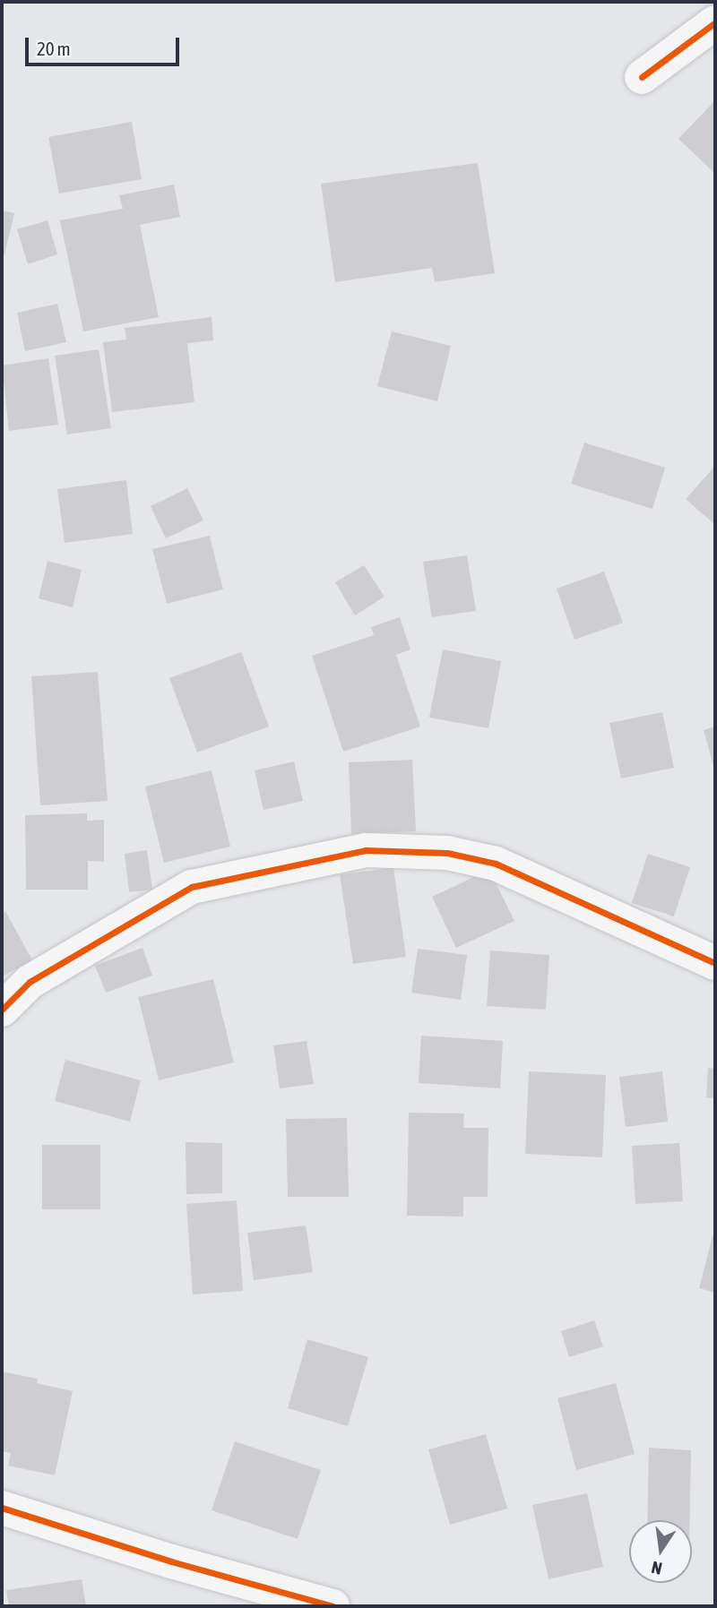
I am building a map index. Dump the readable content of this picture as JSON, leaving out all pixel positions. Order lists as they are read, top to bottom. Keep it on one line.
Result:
{"scale_bar":"20 m","north":"bottom"}
